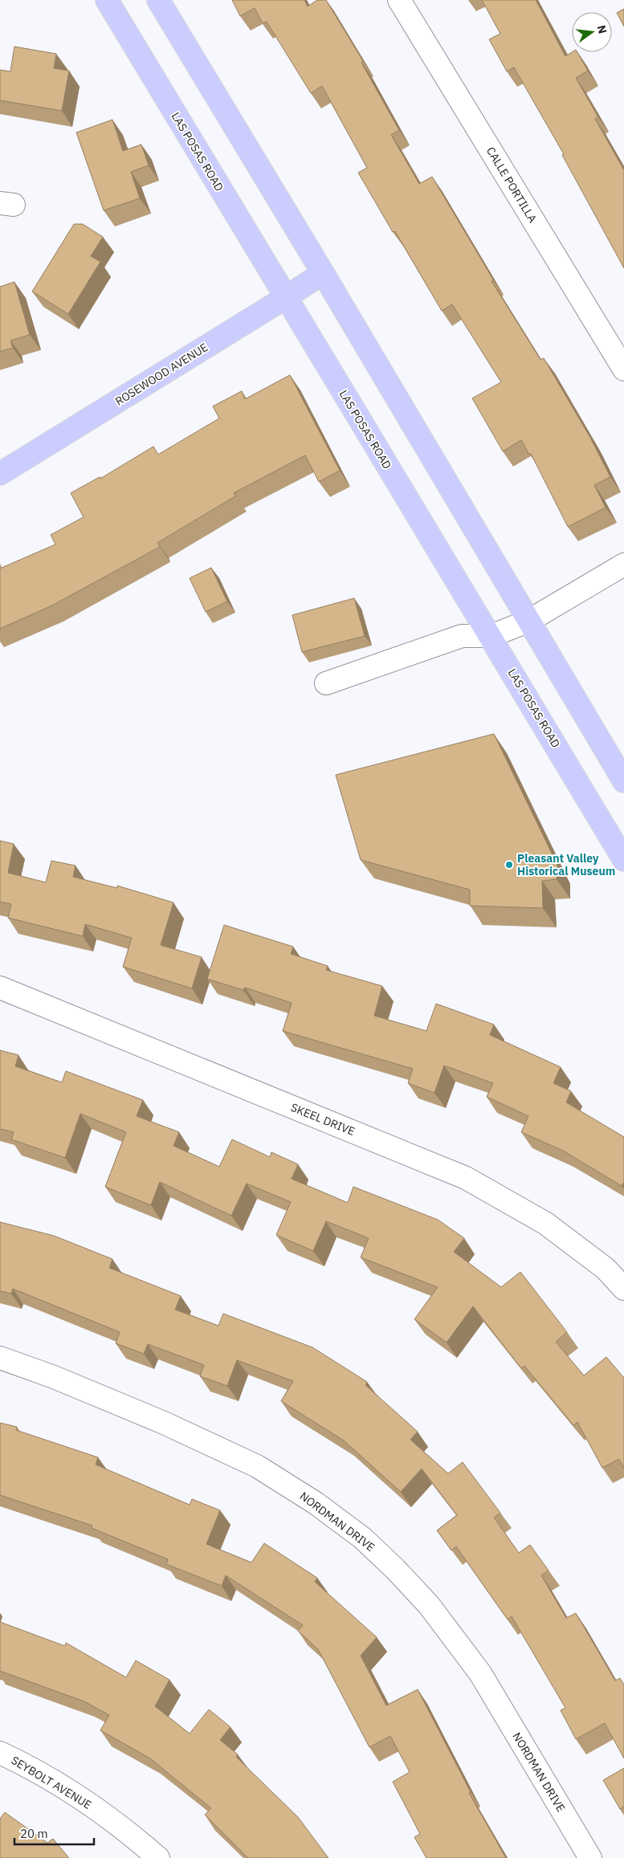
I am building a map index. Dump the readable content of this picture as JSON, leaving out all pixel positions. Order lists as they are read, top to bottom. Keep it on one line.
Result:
{"streets":{"main road":["LAS POSAS ROAD","ROSEWOOD AVENUE"],"street":["CALLE PORTILLA","SKEEL DRIVE","NORDMAN DRIVE","SEYBOLT AVENUE"]},"crossings":[["LAS POSAS ROAD","ROSEWOOD AVENUE"]],"places":["Pleasant Valley Historical Museum"],"scale_bar":"20 m","north":"right"}
